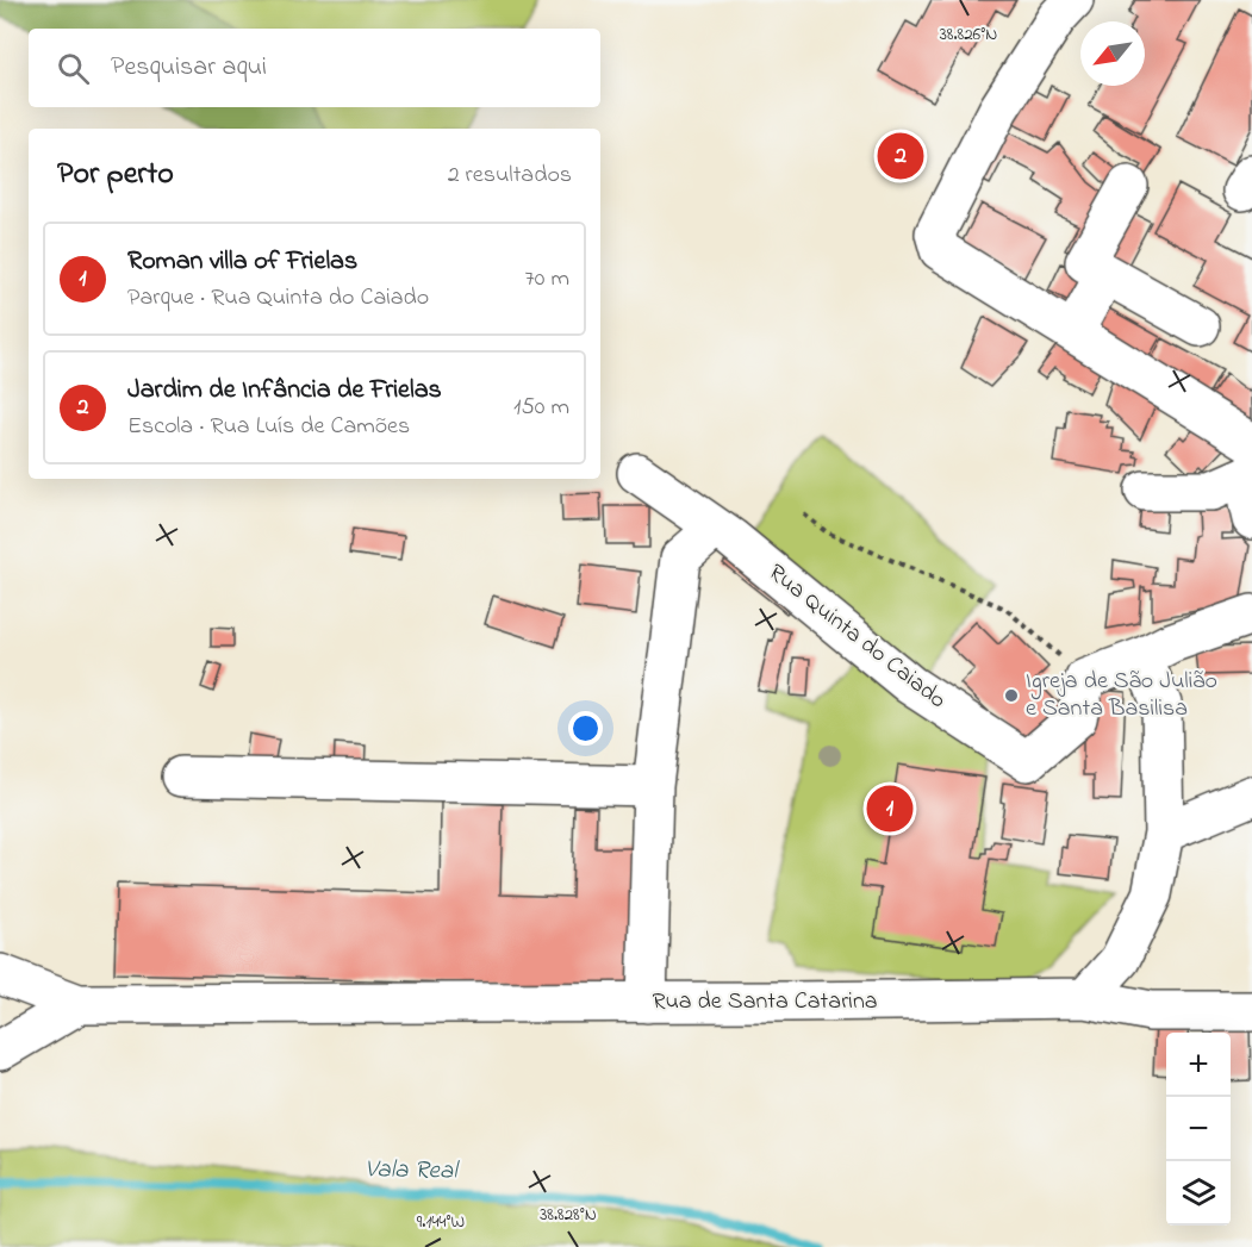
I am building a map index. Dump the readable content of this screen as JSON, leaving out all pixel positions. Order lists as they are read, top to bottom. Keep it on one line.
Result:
{"streets":{"street":["Rua Quinta do Caiado","Rua de Santa Catarina"]},"water":["Vala Real"],"places":["Igreja de São Julião e Santa Basilisa"],"north":"bottom left","page":{"search":"Pesquisar aqui","heading":["Por perto","2 resultados"],"pins":["2","1"],"list":[{"mark":"1","name":"Roman villa of Frielas","note":"Parque · Rua Quinta do Caiado","value":"70 m"},{"mark":"2","name":"Jardim de Infância de Frielas","note":"Escola · Rua Luís de Camões","value":"150 m"}],"map_buttons":["+","−"]},"coordinates":["38.826°N","38.828°N","9.144°W"]}
